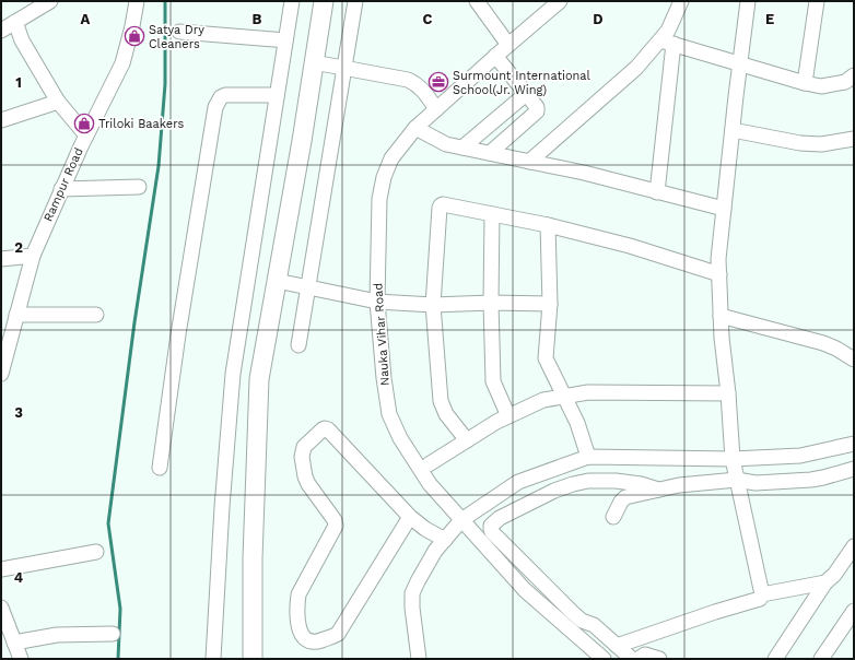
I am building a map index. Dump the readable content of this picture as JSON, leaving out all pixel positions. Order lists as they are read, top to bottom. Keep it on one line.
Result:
{"streets":{"street":["Rampur Road","Nauka Vihar Road"]},"places":{"shop":["Satya Dry Cleaners","Triloki Baakers"],"office":["Surmount International School(Jr. Wing)"]},"grid":{"columns":["A","B","C","D","E"],"rows":["1","2","3","4"]}}
